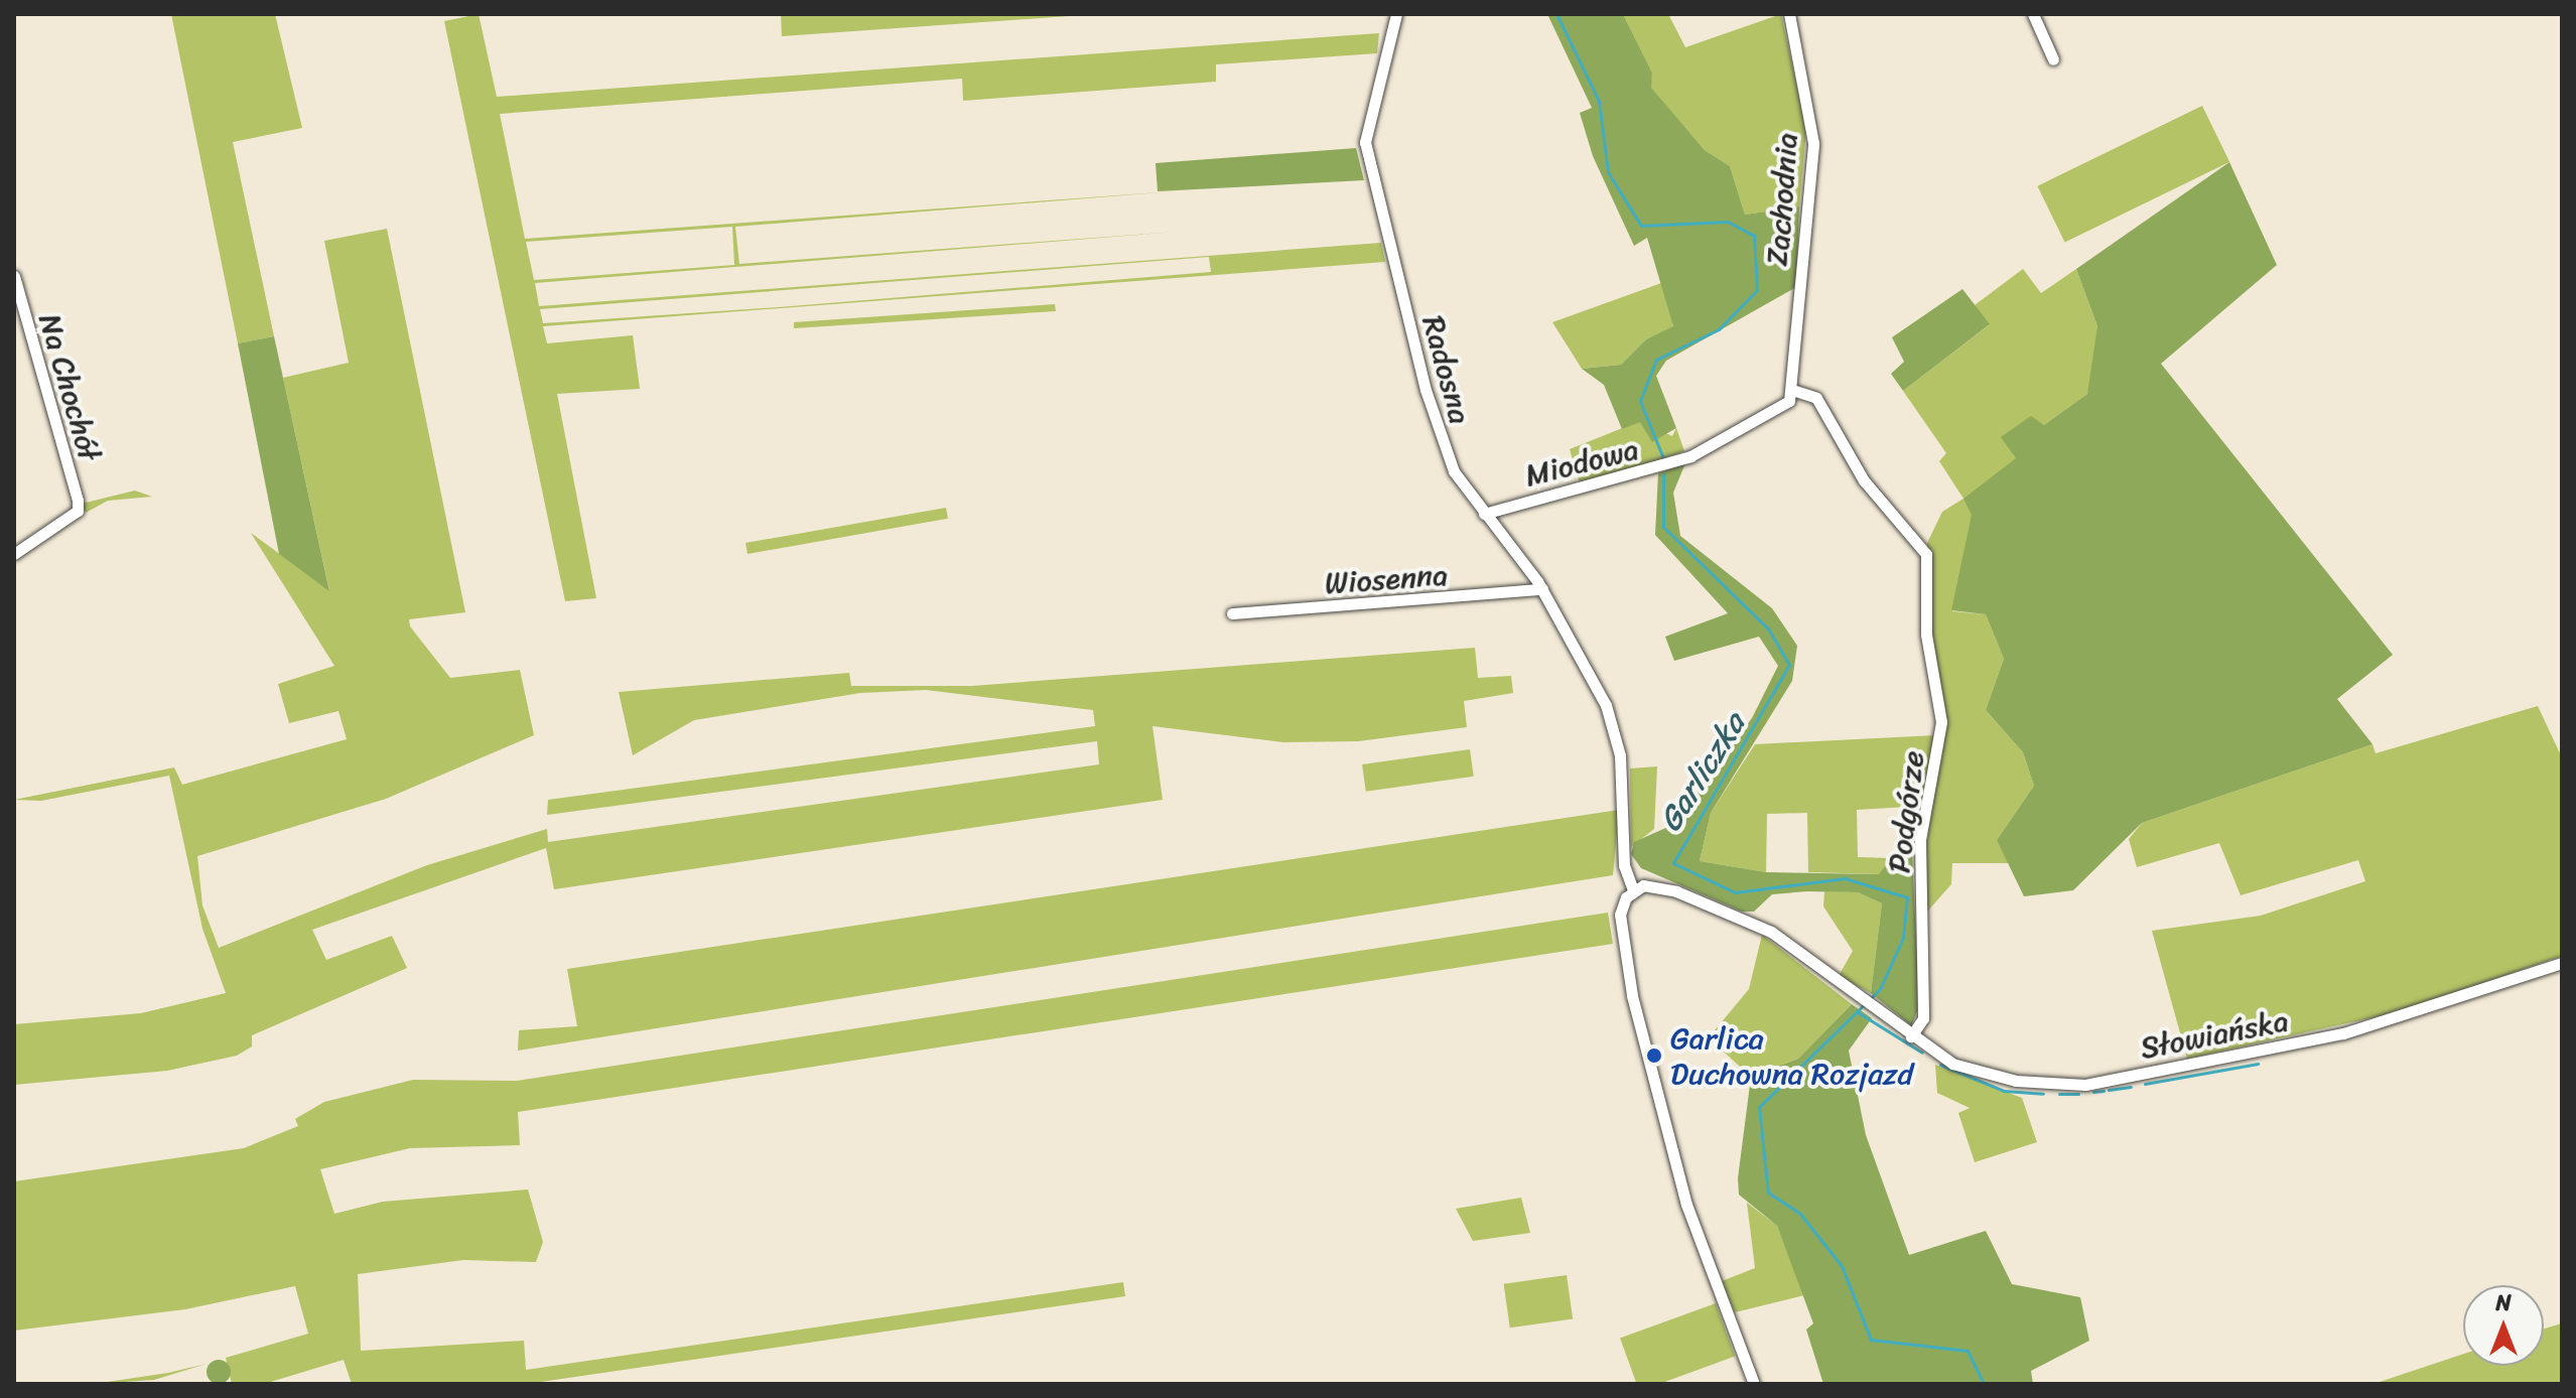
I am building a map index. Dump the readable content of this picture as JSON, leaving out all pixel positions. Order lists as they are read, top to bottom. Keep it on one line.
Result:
{"streets":{"street":["Zachodnia","Radosna","Na Chochół","Miodowa","Wiosenna","Podgórze","Słowiańska"]},"crossings":[["Zachodnia","Miodowa"],["Zachodnia","Podgórze"],["Radosna","Miodowa"],["Radosna","Wiosenna"],["Radosna","Słowiańska"],["Miodowa","Podgórze"],["Podgórze","Słowiańska"]],"water":["Garliczka"],"places":["Garlica Duchowna Rozjazd"],"north":"top"}
